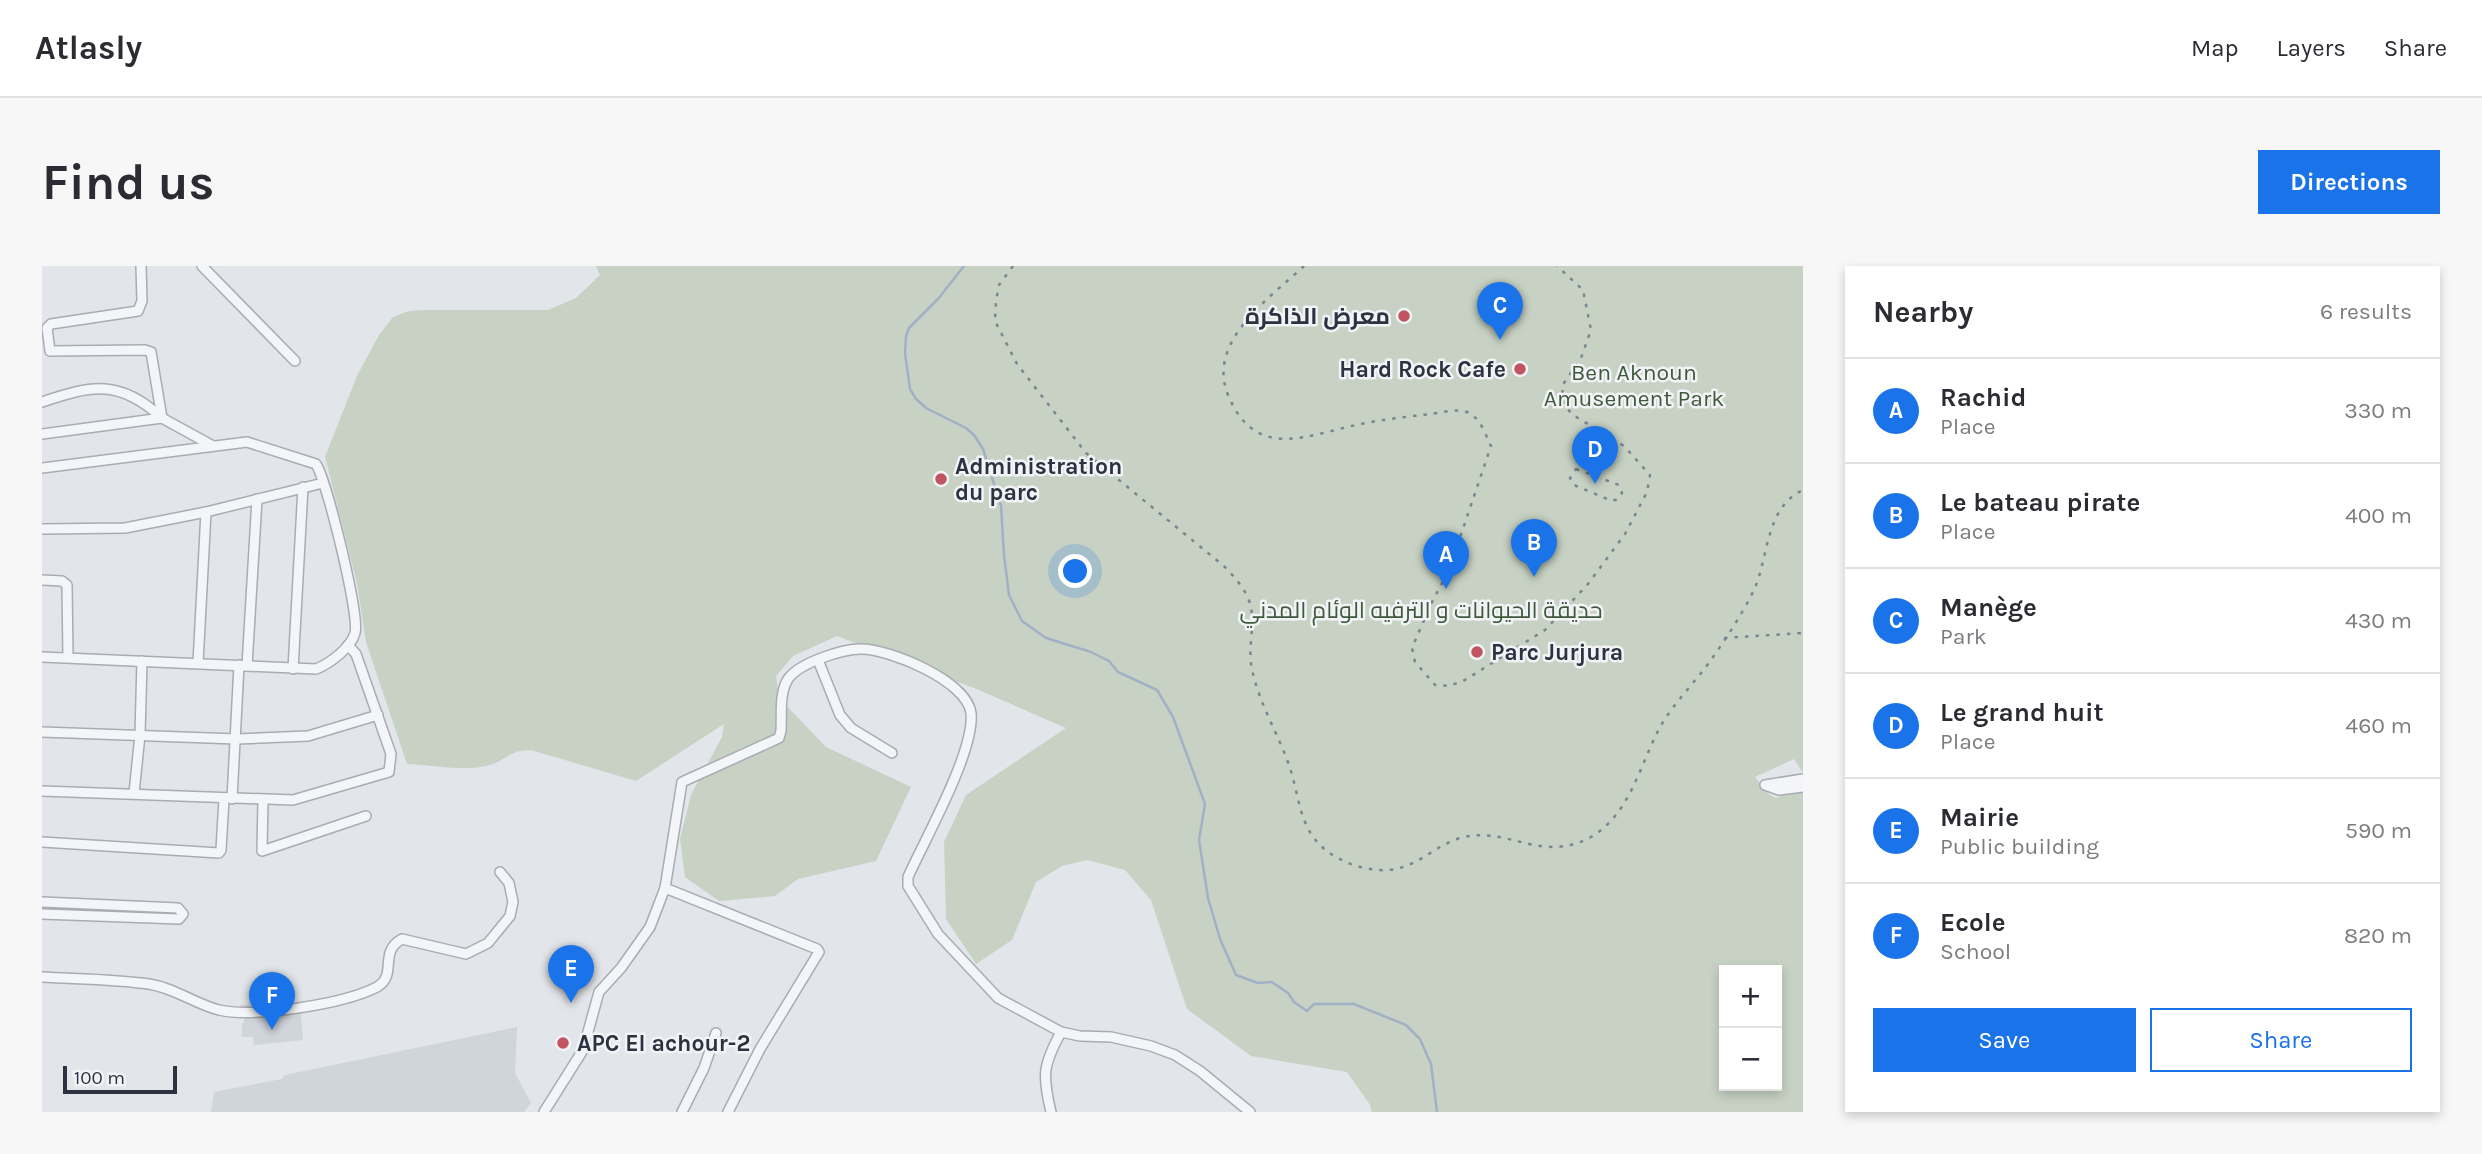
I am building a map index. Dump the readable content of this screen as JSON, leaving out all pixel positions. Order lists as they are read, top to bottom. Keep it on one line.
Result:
{"parks":["Ben Aknoun Amusement Park","حديقة الحيوانات و الترفيه الوئام المدني"],"places":["معرض الذاكرة","Hard Rock Cafe","Administration du parc","Parc Jurjura","APC El achour-2"],"scale_bar":"100 m","page":{"header":"Atlasly","nav":["Map","Layers","Share"],"buttons":["Directions",["Save","Share"]],"title":"Find us","heading":["Nearby","6 results"],"pins":["C","D","B","A","E","F"],"list":[{"mark":"A","name":"Rachid","note":"Place","value":"330 m"},{"mark":"B","name":"Le bateau pirate","note":"Place","value":"400 m"},{"mark":"C","name":"Manège","note":"Park","value":"430 m"},{"mark":"D","name":"Le grand huit","note":"Place","value":"460 m"},{"mark":"E","name":"Mairie","note":"Public building","value":"590 m"},{"mark":"F","name":"Ecole","note":"School","value":"820 m"}],"map_buttons":["+","−"],"scale":"100 m"}}
